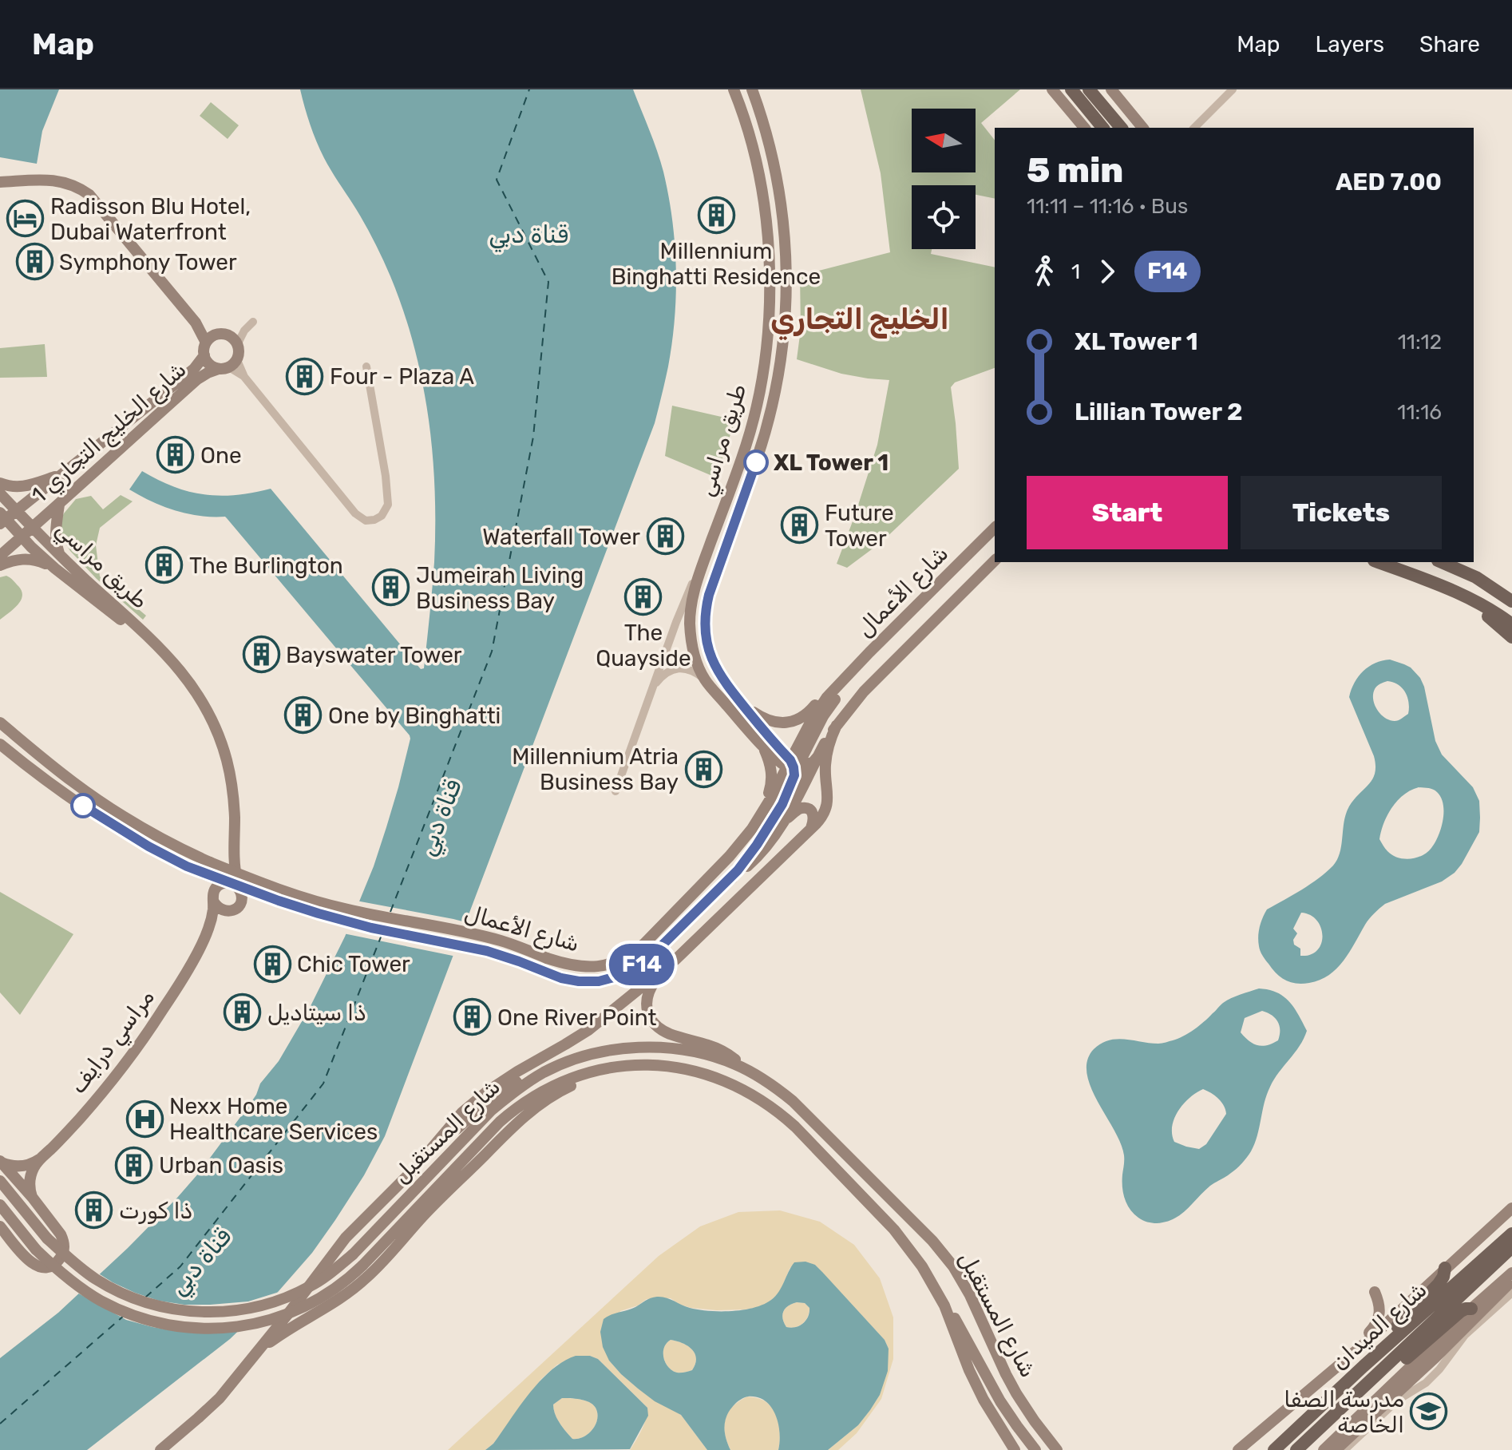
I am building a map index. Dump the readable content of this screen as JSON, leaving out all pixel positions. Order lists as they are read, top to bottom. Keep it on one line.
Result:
{"streets":{"main road":["شارع الميدان"],"street":["شارع الخليج التجاري 1","طريق مراسي","شارع الأعمال","مراسي درايف","شارع المستقبل"]},"crossings":[["شارع الخليج التجاري 1","طريق مراسي"],["طريق مراسي","شارع الأعمال"]],"districts":["الخليج التجاري"],"water":["قناة دبي"],"places":{"building":["Millennium Binghatti Residence","Symphony Tower","Four - Plaza A","One","Future Tower","Waterfall Tower","The Burlington","Jumeirah Living Business Bay","The Quayside","Bayswater Tower","One by Binghatti","Millennium Atria Business Bay","Chic Tower","ذا سيتاديل","One River Point","Urban Oasis","ذا كورت"],"hotel":["Radisson Blu Hotel, Dubai Waterfront"],"other":["XL Tower 1"],"hospital":["Nexx Home Healthcare Services"],"school or university":["مدرسة الصفا الخاصة"]},"lines":["bus line F14"],"north":"left","page":{"header":"Map","nav":["Map","Layers","Share"],"on_map":"F14","heading":["5 min","11:11 – 11:16 · Bus","AED 7.00"],"legs":["1","F14"],"list":[{"name":"XL Tower 1","value":"11:12"},{"name":"Lillian Tower 2","value":"11:16"}],"buttons":["Start","Tickets"]}}
